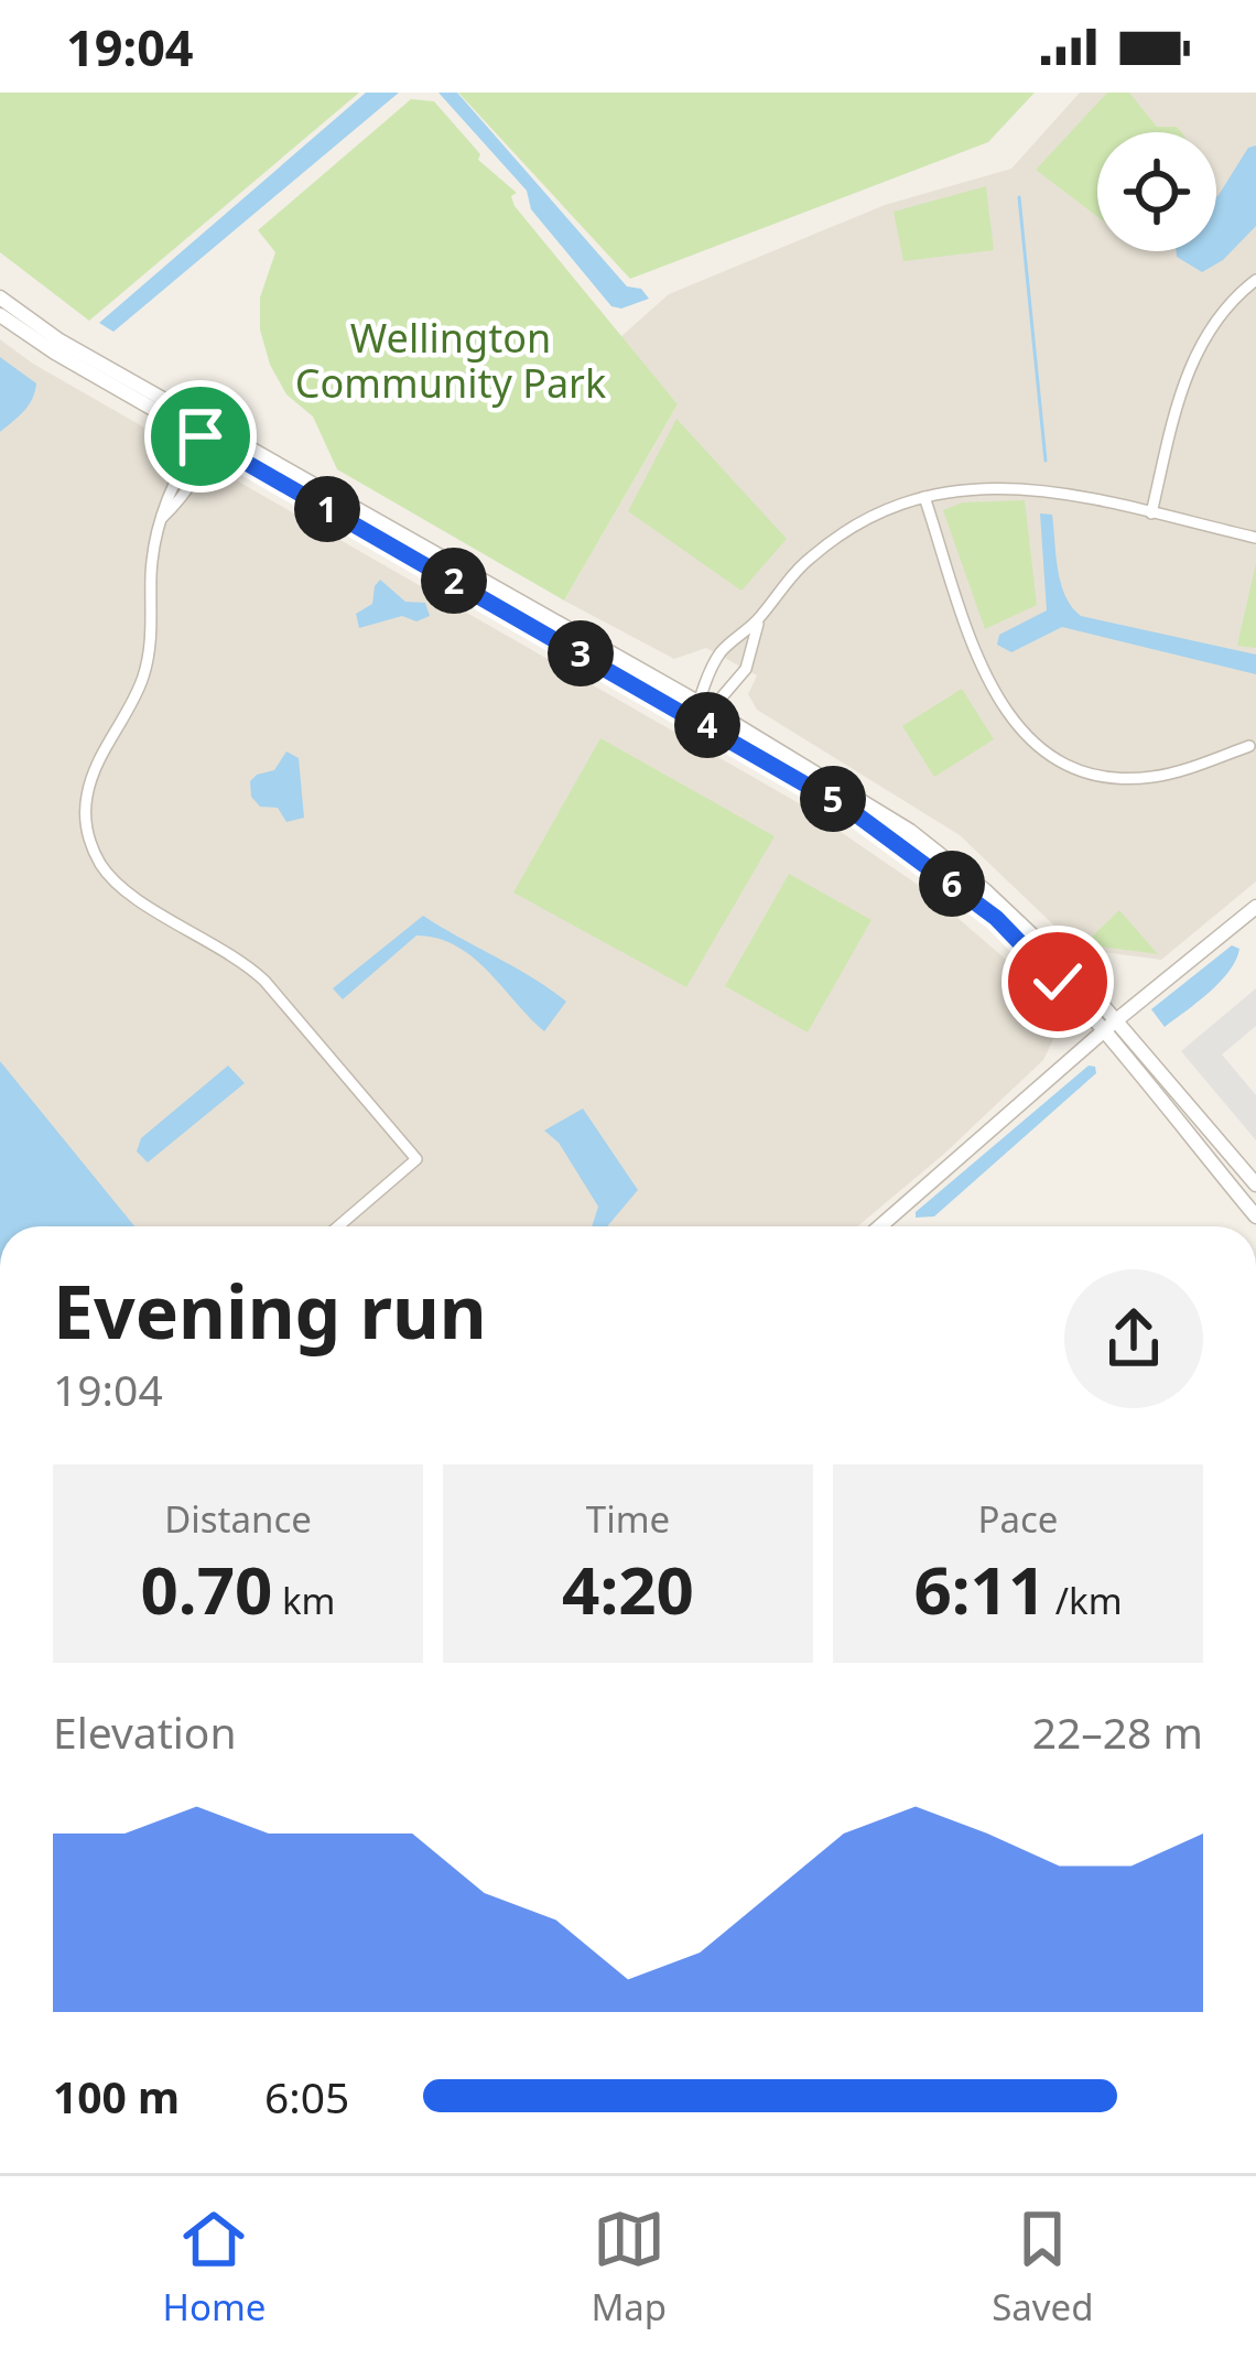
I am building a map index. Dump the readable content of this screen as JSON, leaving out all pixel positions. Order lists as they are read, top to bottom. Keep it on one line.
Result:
{"parks":["Wellington Community Park"],"page":{"status":"19:04","pins":["1","2","3","4","5","6"],"heading":["Evening run","19:04"],"stats":[["Distance","0.70 km"],["Time","4:20"],["Pace","6:11 /km"]],"chart":["Elevation","22–28 m"],"list":[{"name":"100 m","note":"6:05"}],"tabs":["Home","Map","Saved"]}}
